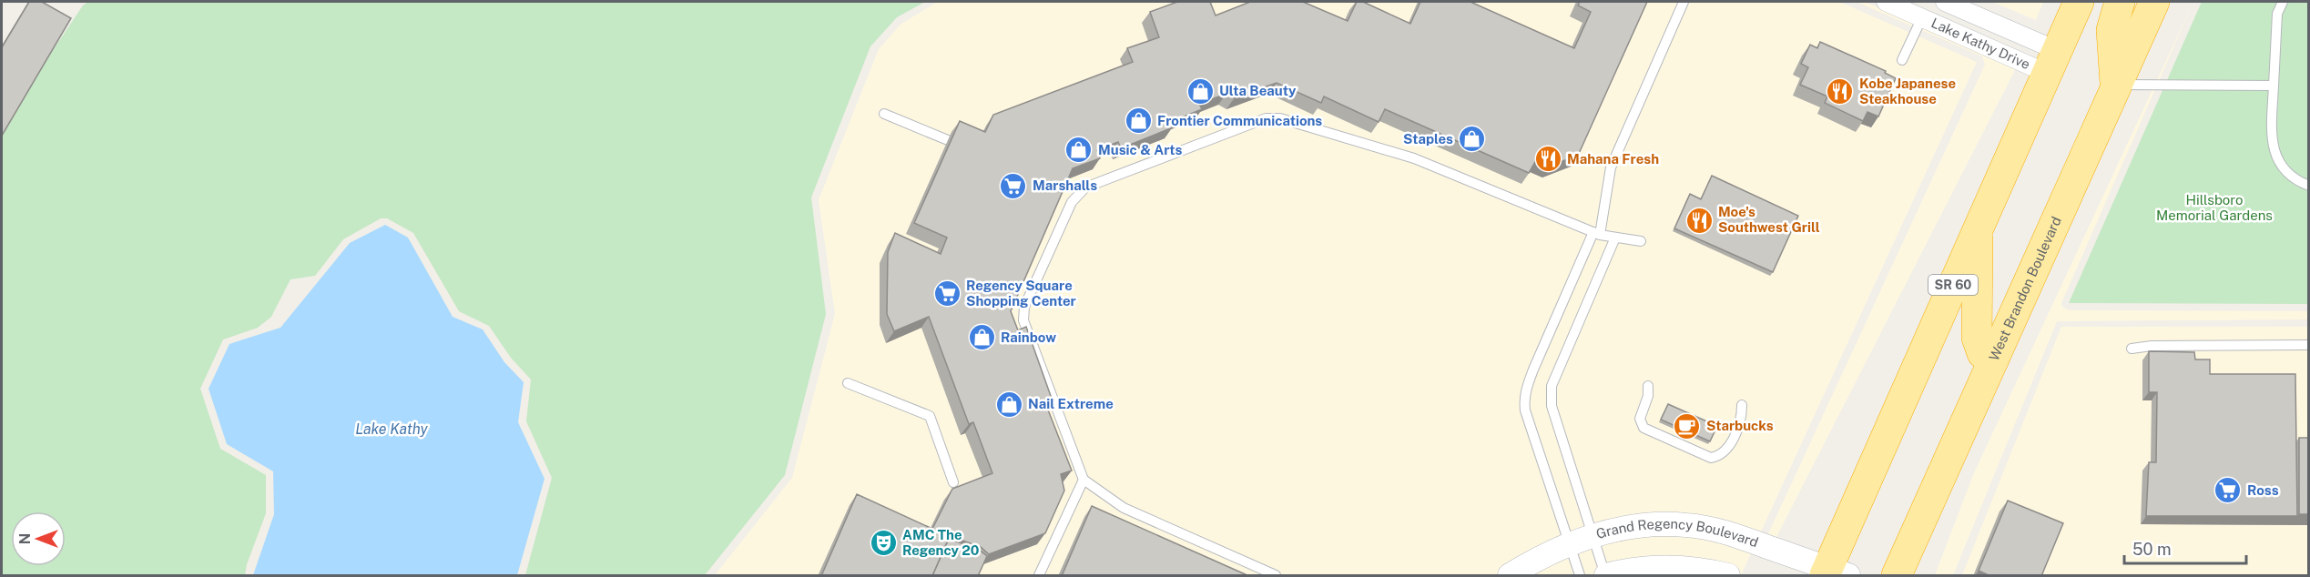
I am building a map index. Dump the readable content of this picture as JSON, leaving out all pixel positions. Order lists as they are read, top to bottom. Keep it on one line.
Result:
{"streets":{"highway":["SR 60","West Brandon Boulevard"],"street":["Lake Kathy Drive","Grand Regency Boulevard"]},"crossings":[["Lake Kathy Drive","SR 60"],["SR 60","Grand Regency Boulevard"]],"water":["Lake Kathy"],"parks":["Hillsboro Memorial Gardens"],"places":{"shop":["Ulta Beauty","Frontier Communications","Staples","Music & Arts","Rainbow","Nail Extreme"],"restaurant":["Kobe Japanese Steakhouse","Mahana Fresh","Moe's Southwest Grill"],"supermarket":["Marshalls","Regency Square Shopping Center","Ross"],"cafe":["Starbucks"],"theatre":["AMC The Regency 20"]},"scale_bar":"50 m","north":"left"}
